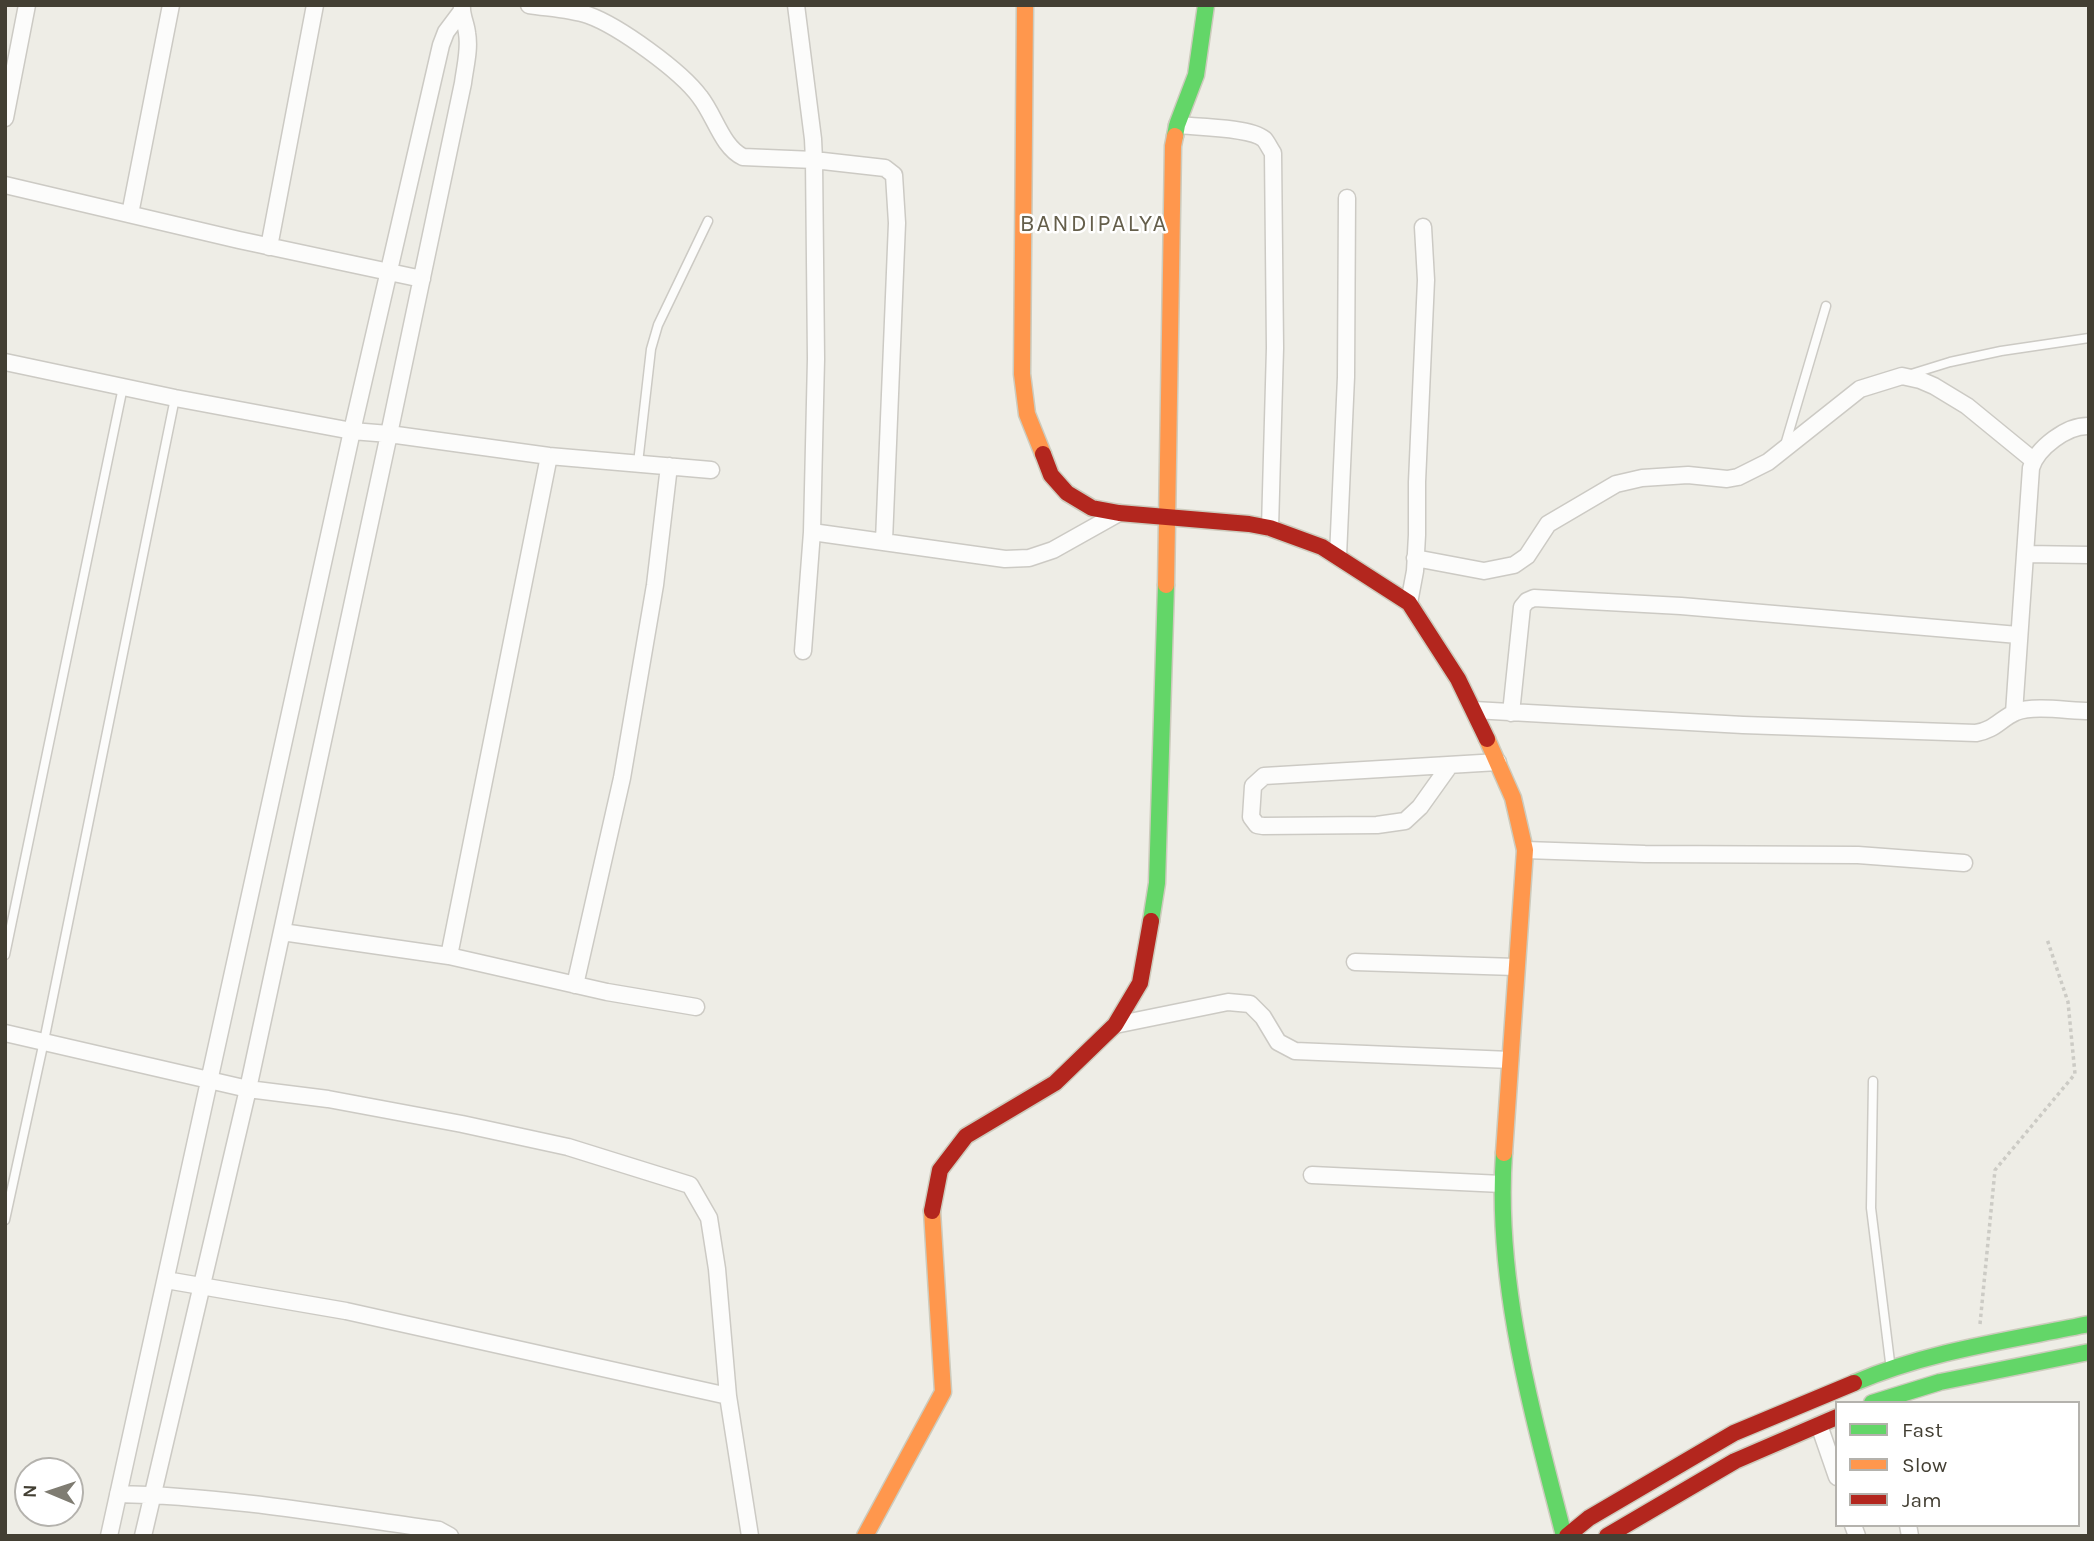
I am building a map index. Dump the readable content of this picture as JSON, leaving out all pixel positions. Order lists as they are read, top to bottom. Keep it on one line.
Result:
{"districts":["BANDIPALYA"],"legend":["Fast","Slow","Jam"],"north":"left"}
